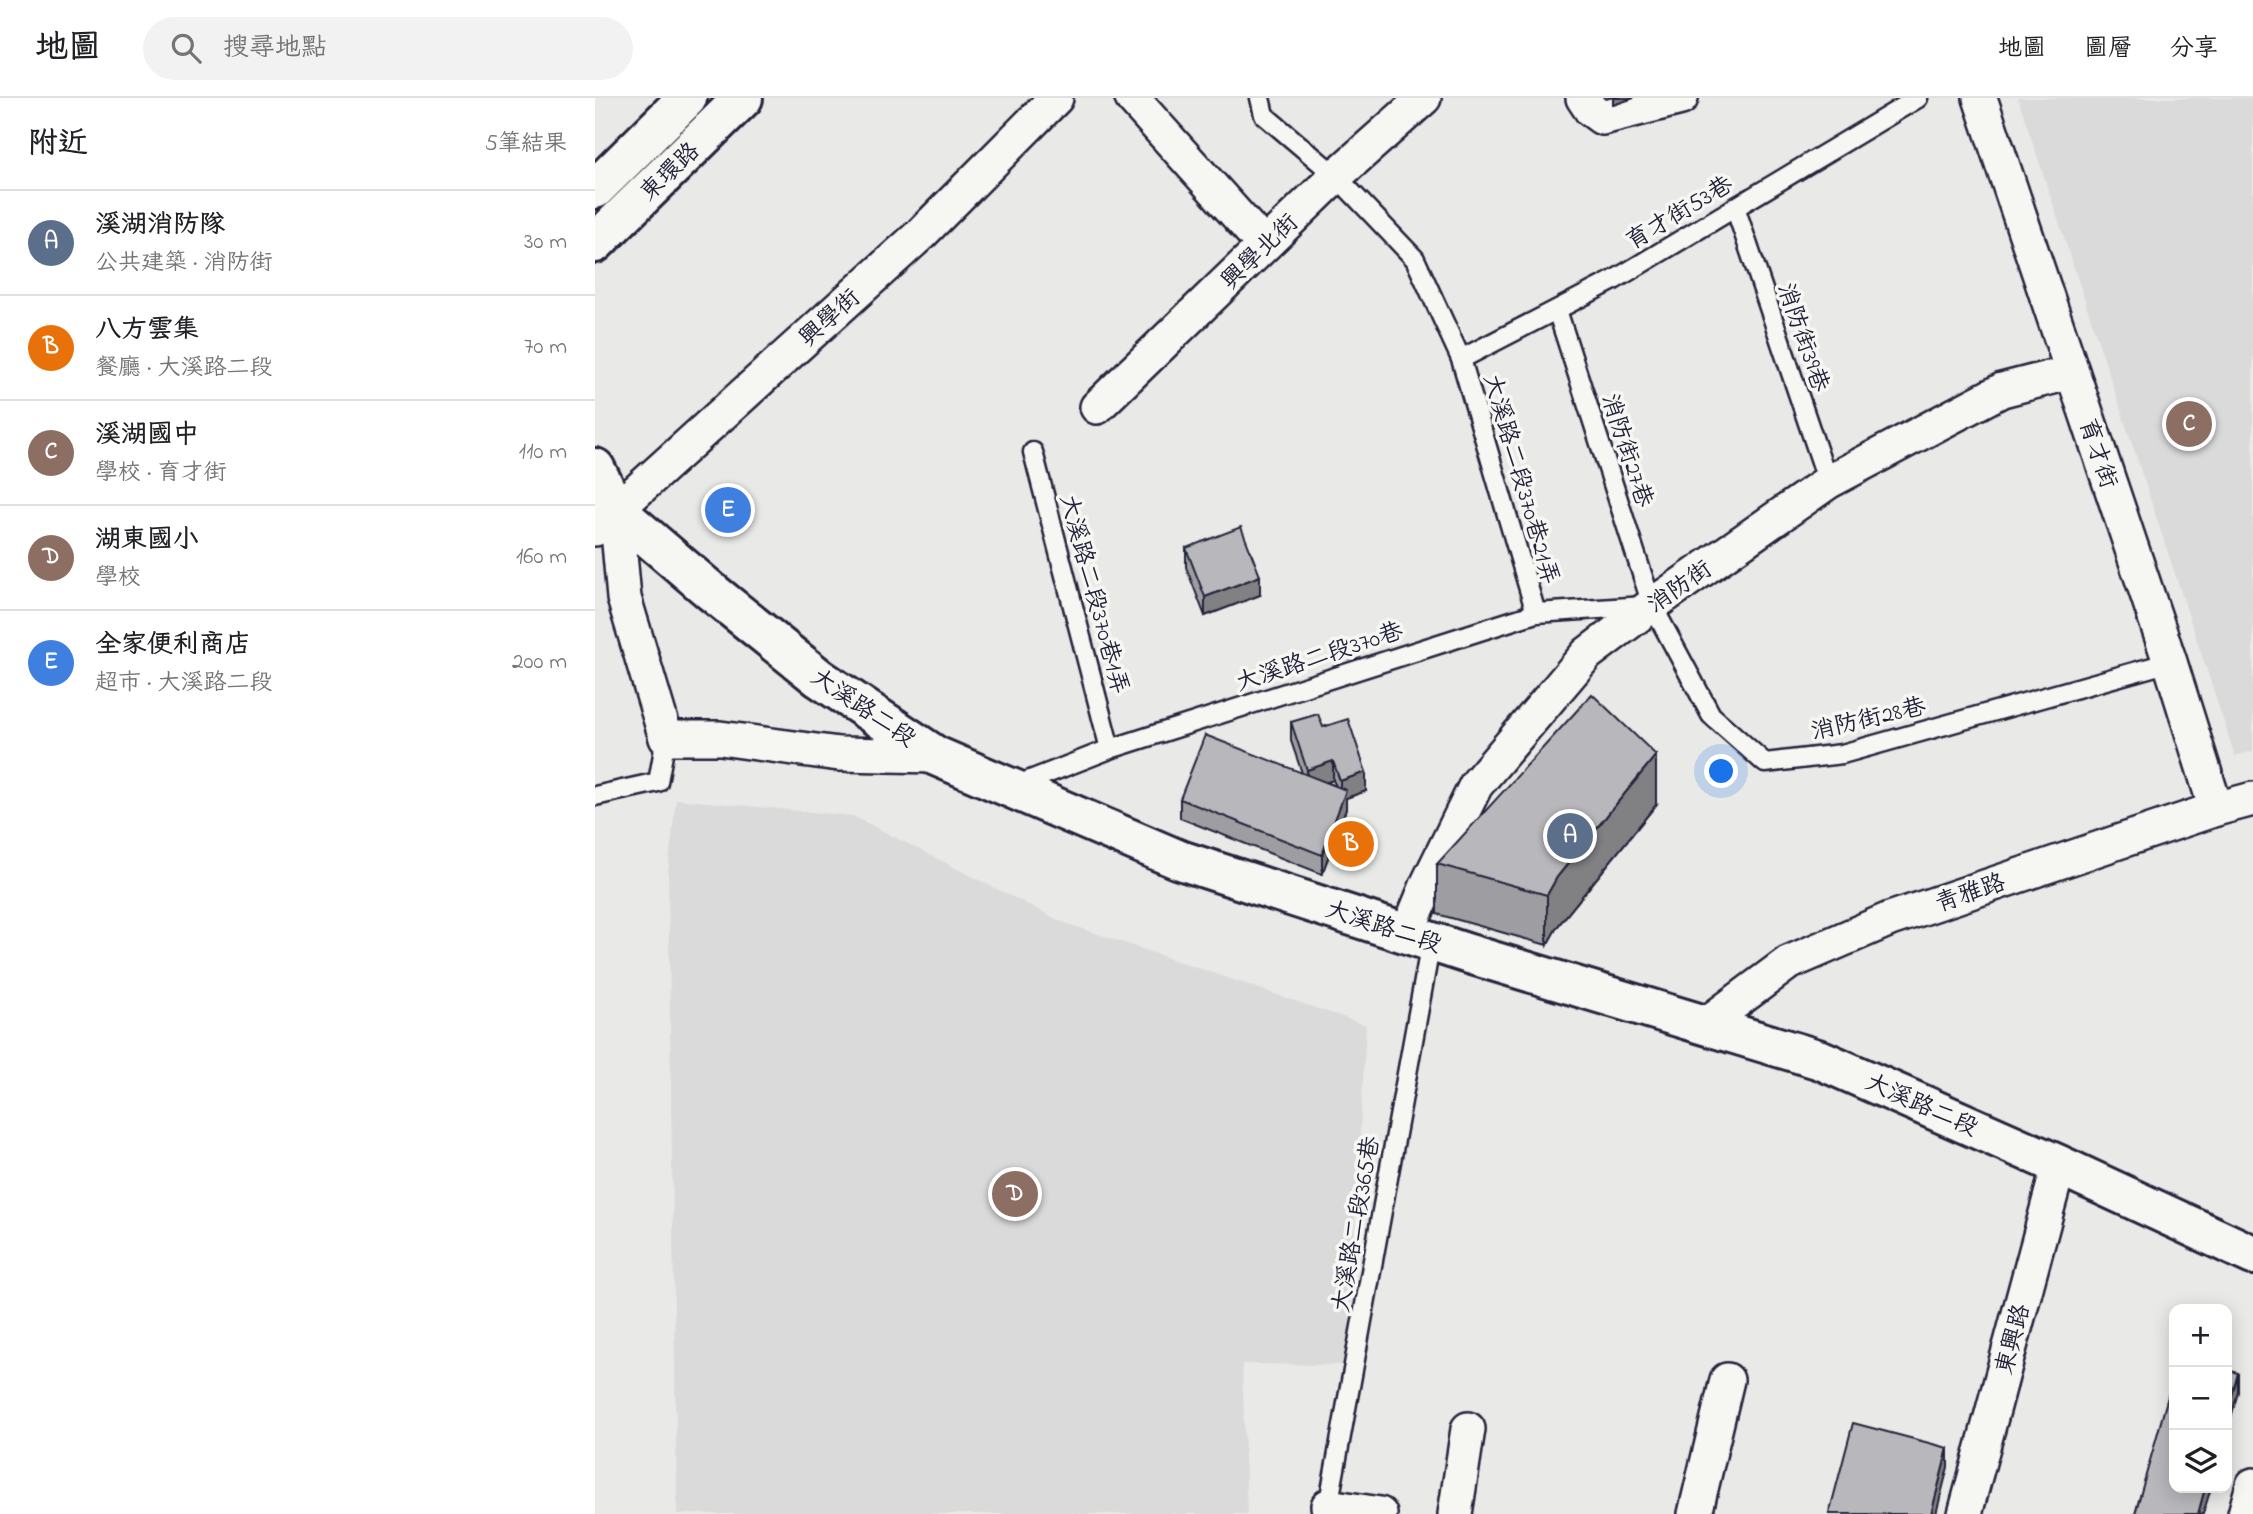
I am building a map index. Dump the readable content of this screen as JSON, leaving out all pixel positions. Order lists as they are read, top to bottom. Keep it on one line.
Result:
{"streets":{"main road":["東環路","大溪路二段"],"street":["興學北街","興學街","育才街","消防街","青雅路","東興路"],"lane":["育才街53巷","消防街39巷","消防街27巷","大溪路二段370巷21弄","大溪路二段370巷1弄","大溪路二段370巷","消防街28巷","大溪路二段365巷"]},"crossings":[["育才街53巷","消防街39巷"],["育才街53巷","消防街27巷"],["育才街53巷","大溪路二段370巷21弄"],["興學北街","大溪路二段370巷21弄"],["興學街","大溪路二段"],["消防街39巷","消防街"],["消防街27巷","消防街"],["消防街27巷","大溪路二段370巷"],["消防街27巷","消防街28巷"],["育才街","消防街"],["育才街","消防街28巷"],["育才街","青雅路"],["大溪路二段370巷21弄","大溪路二段370巷"],["消防街","大溪路二段370巷"],["消防街","大溪路二段"],["消防街","消防街28巷"],["消防街","大溪路二段365巷"],["大溪路二段370巷1弄","大溪路二段370巷"],["大溪路二段370巷","大溪路二段"],["大溪路二段370巷","消防街28巷"],["大溪路二段","青雅路"],["大溪路二段","大溪路二段365巷"],["大溪路二段","東興路"]],"page":{"header":"地圖","search":"搜尋地點","nav":["地圖","圖層","分享"],"heading":["附近","5筆結果"],"list":[{"mark":"A","name":"溪湖消防隊","note":"公共建築 · 消防街","value":"30 m"},{"mark":"B","name":"八方雲集","note":"餐廳 · 大溪路二段","value":"70 m"},{"mark":"C","name":"溪湖國中","note":"學校 · 育才街","value":"110 m"},{"mark":"D","name":"湖東國小","note":"學校","value":"160 m"},{"mark":"E","name":"全家便利商店","note":"超市 · 大溪路二段","value":"200 m"}],"pins":["C","E","A","B","D"],"map_buttons":["+","−"]}}
